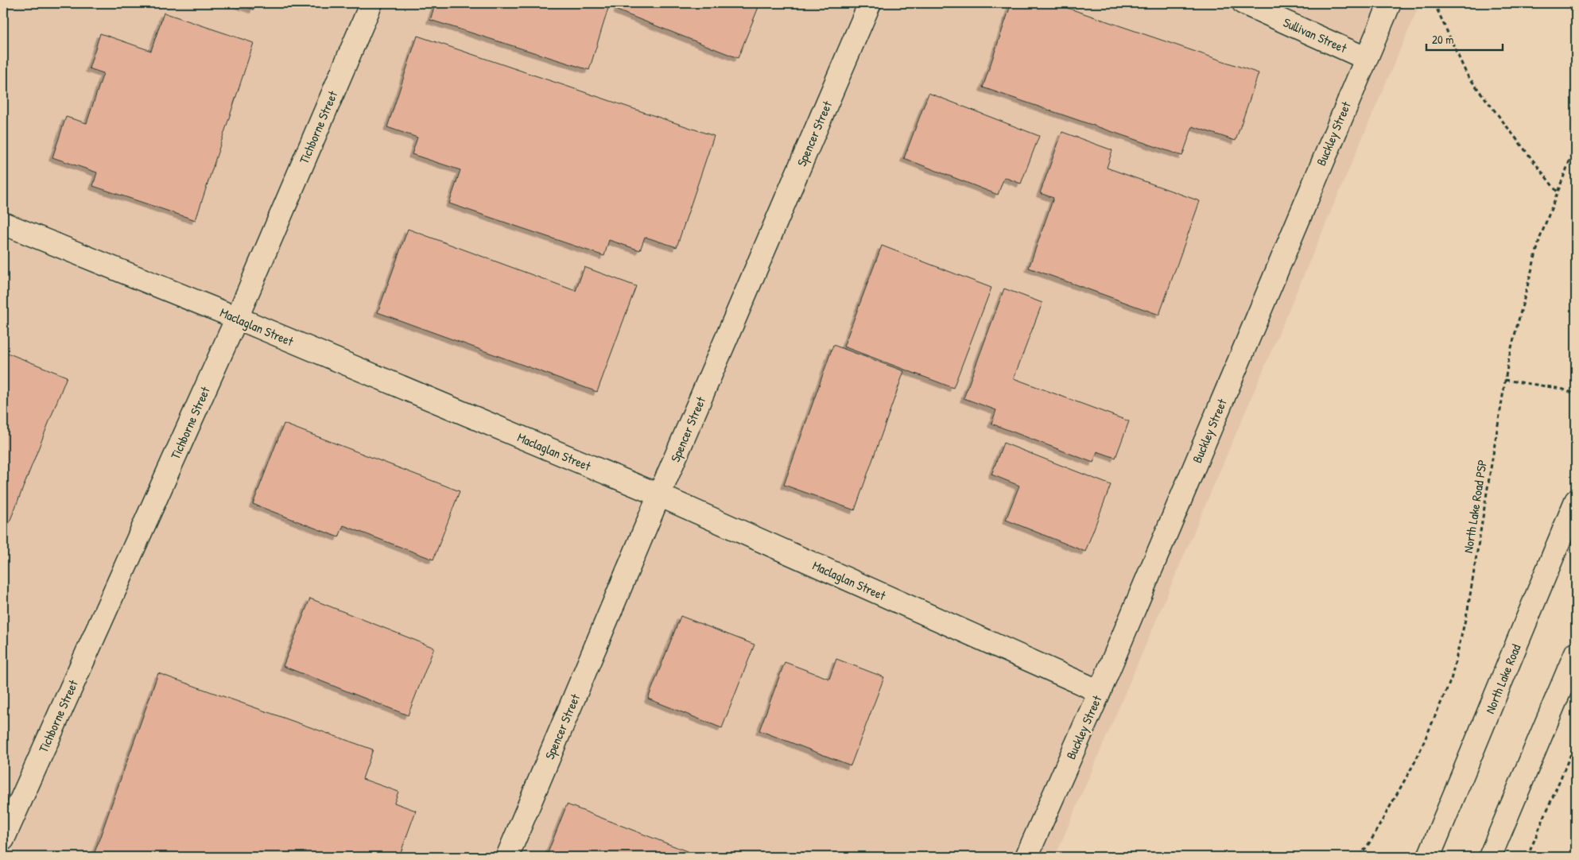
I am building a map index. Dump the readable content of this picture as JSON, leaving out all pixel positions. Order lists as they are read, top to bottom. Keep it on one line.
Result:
{"streets":{"street":["Sullivan Street","Tichborne Street","Spencer Street","Buckley Street","Maclaglan Street","North Lake Road"],"path":["North Lake Road PSP"]},"crossings":[["Sullivan Street","Buckley Street"],["Tichborne Street","Maclaglan Street"],["Spencer Street","Maclaglan Street"],["Buckley Street","Maclaglan Street"]],"scale_bar":"20 m"}
